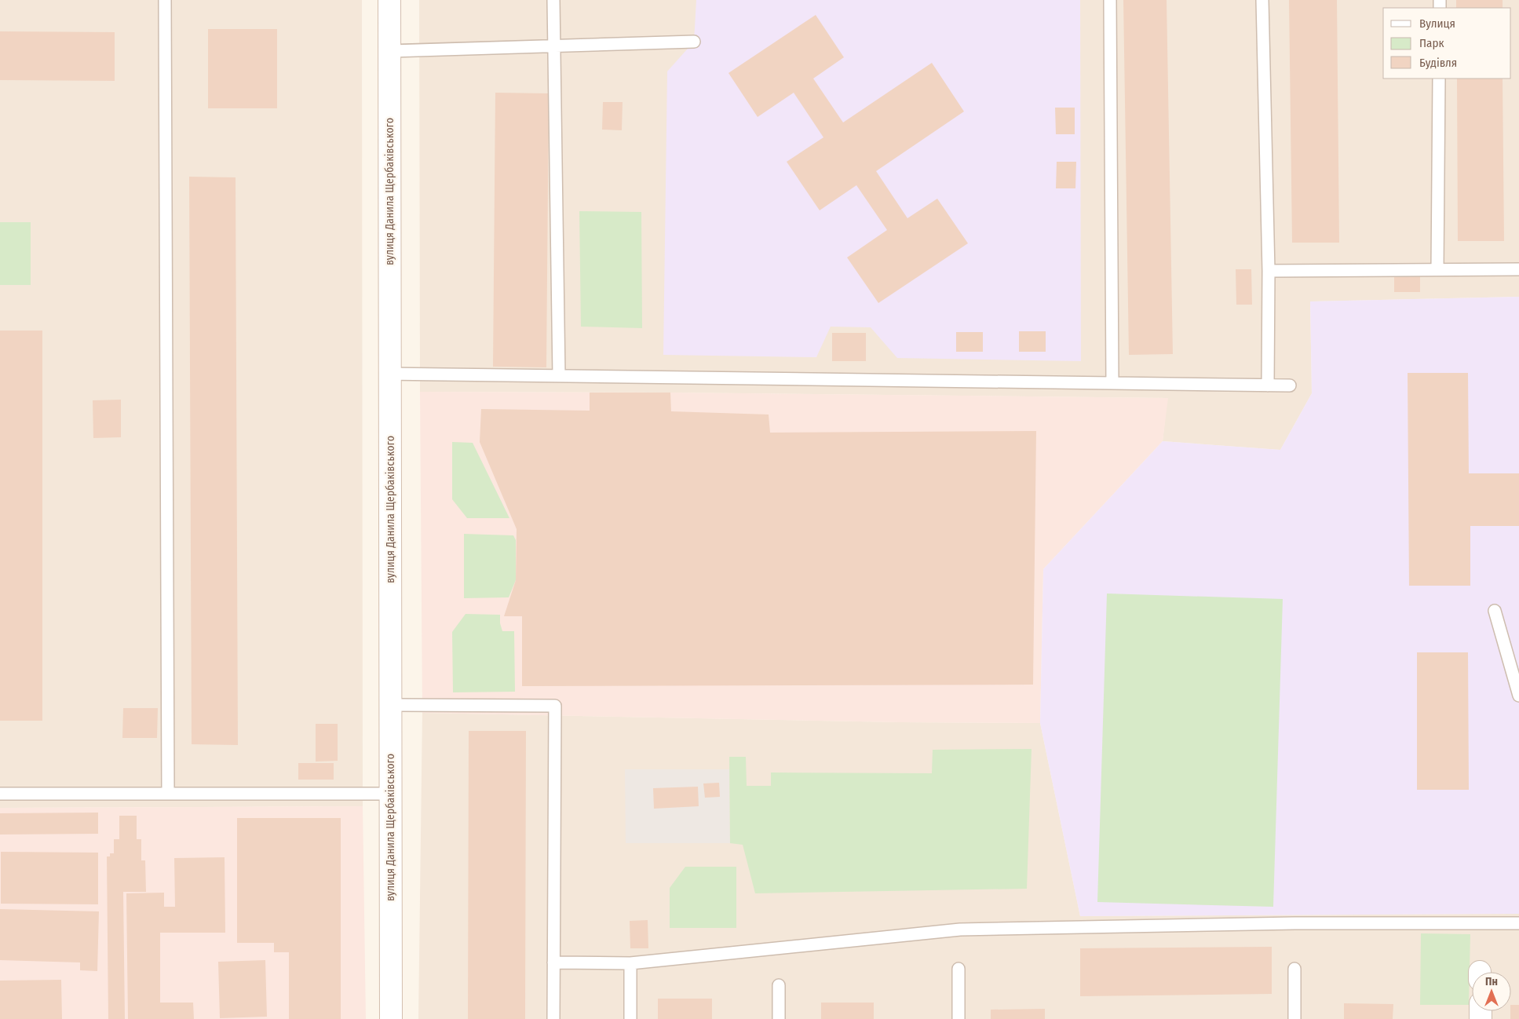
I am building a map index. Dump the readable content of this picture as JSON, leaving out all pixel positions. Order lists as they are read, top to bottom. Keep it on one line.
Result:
{"streets":{"main road":["вулиця Данила Щербаківського"]},"legend":["Вулиця","Парк","Будівля"],"north":"top"}
